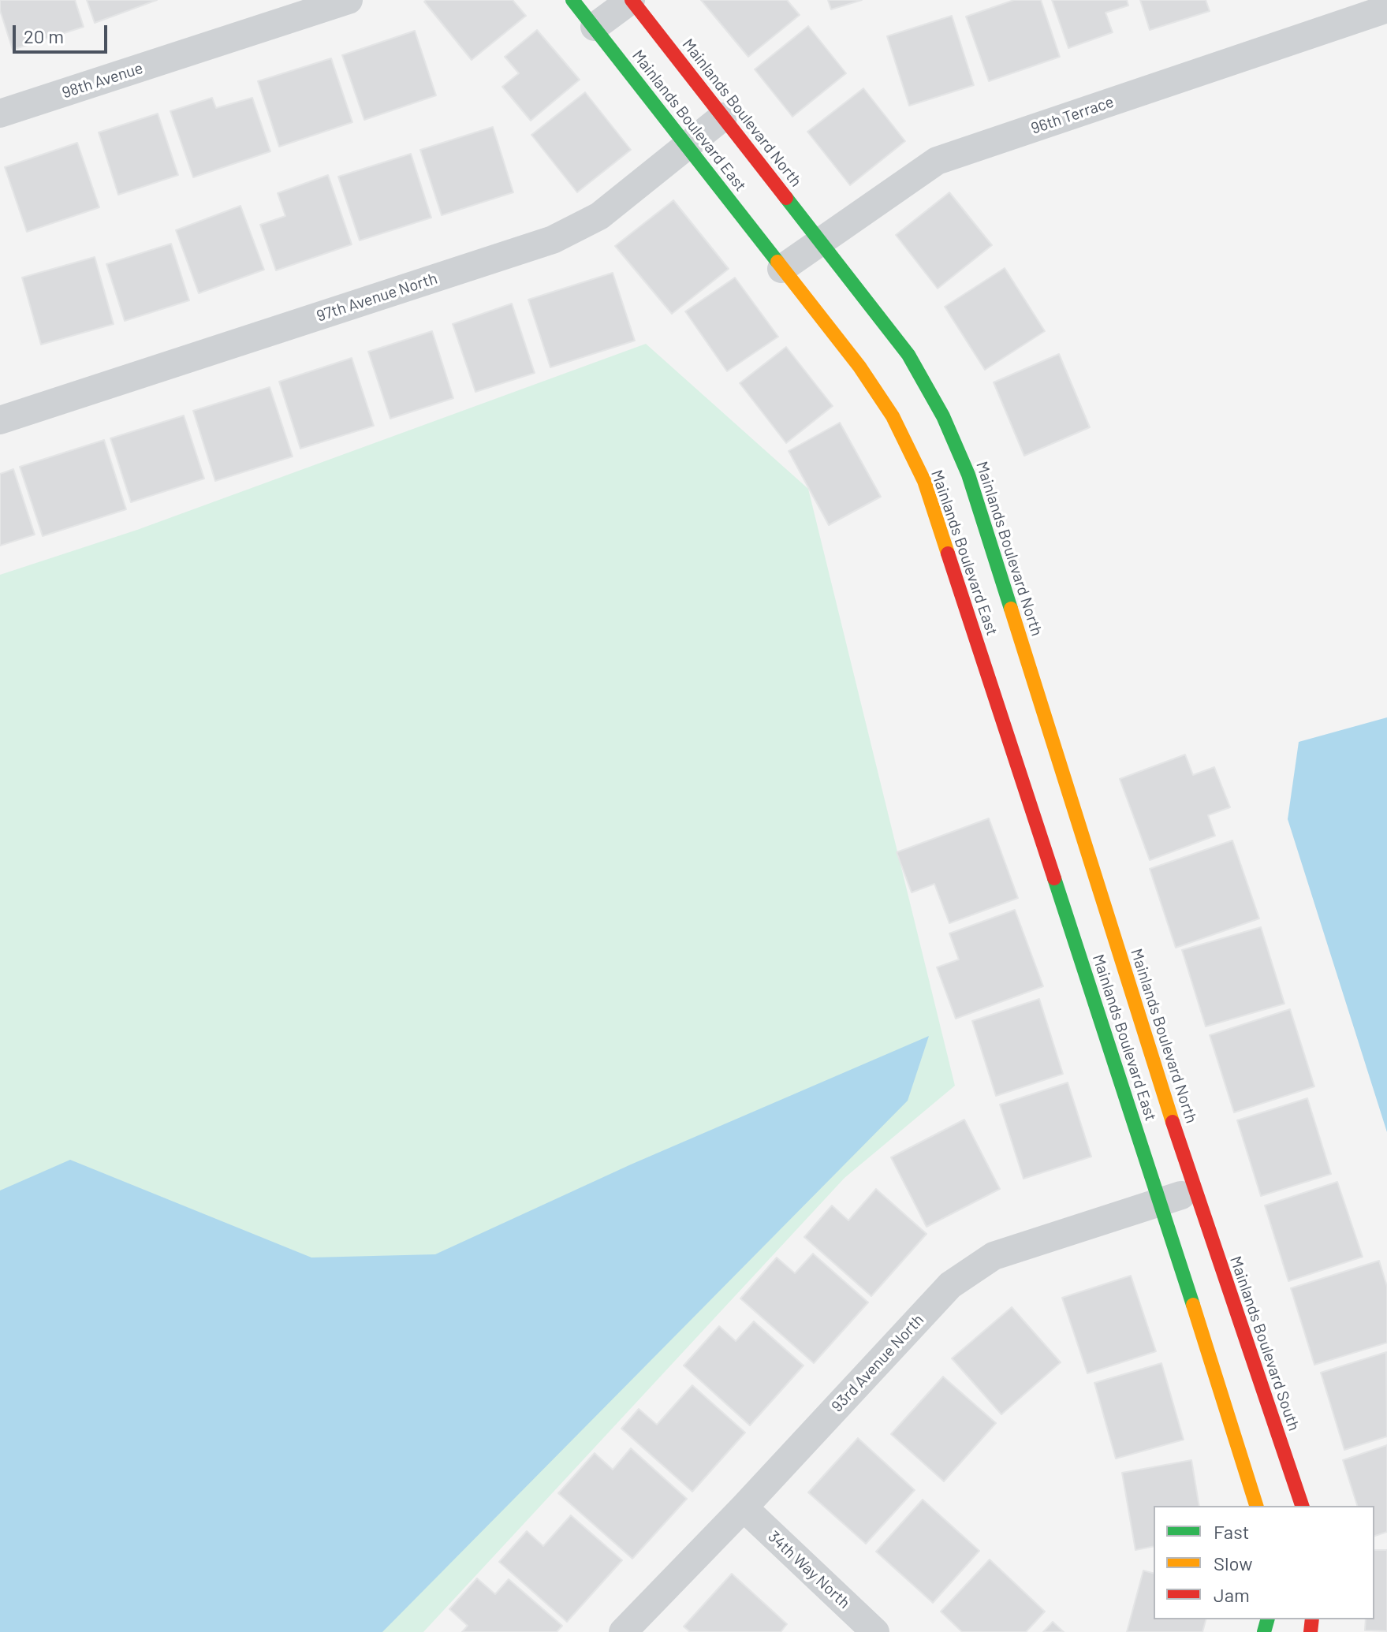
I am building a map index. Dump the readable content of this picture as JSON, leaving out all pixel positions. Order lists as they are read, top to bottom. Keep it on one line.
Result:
{"streets":{"street":["98th Avenue","Mainlands Boulevard North","96th Terrace","Mainlands Boulevard East","97th Avenue North","Mainlands Boulevard South","93rd Avenue North","34th Way North"]},"crossings":[["Mainlands Boulevard North","96th Terrace"],["Mainlands Boulevard North","97th Avenue North"],["Mainlands Boulevard North","Mainlands Boulevard South"],["Mainlands Boulevard North","93rd Avenue North"],["96th Terrace","Mainlands Boulevard East"],["Mainlands Boulevard East","97th Avenue North"],["Mainlands Boulevard East","93rd Avenue North"],["Mainlands Boulevard South","93rd Avenue North"],["93rd Avenue North","34th Way North"]],"legend":["Fast","Slow","Jam"],"scale_bar":"20 m"}
